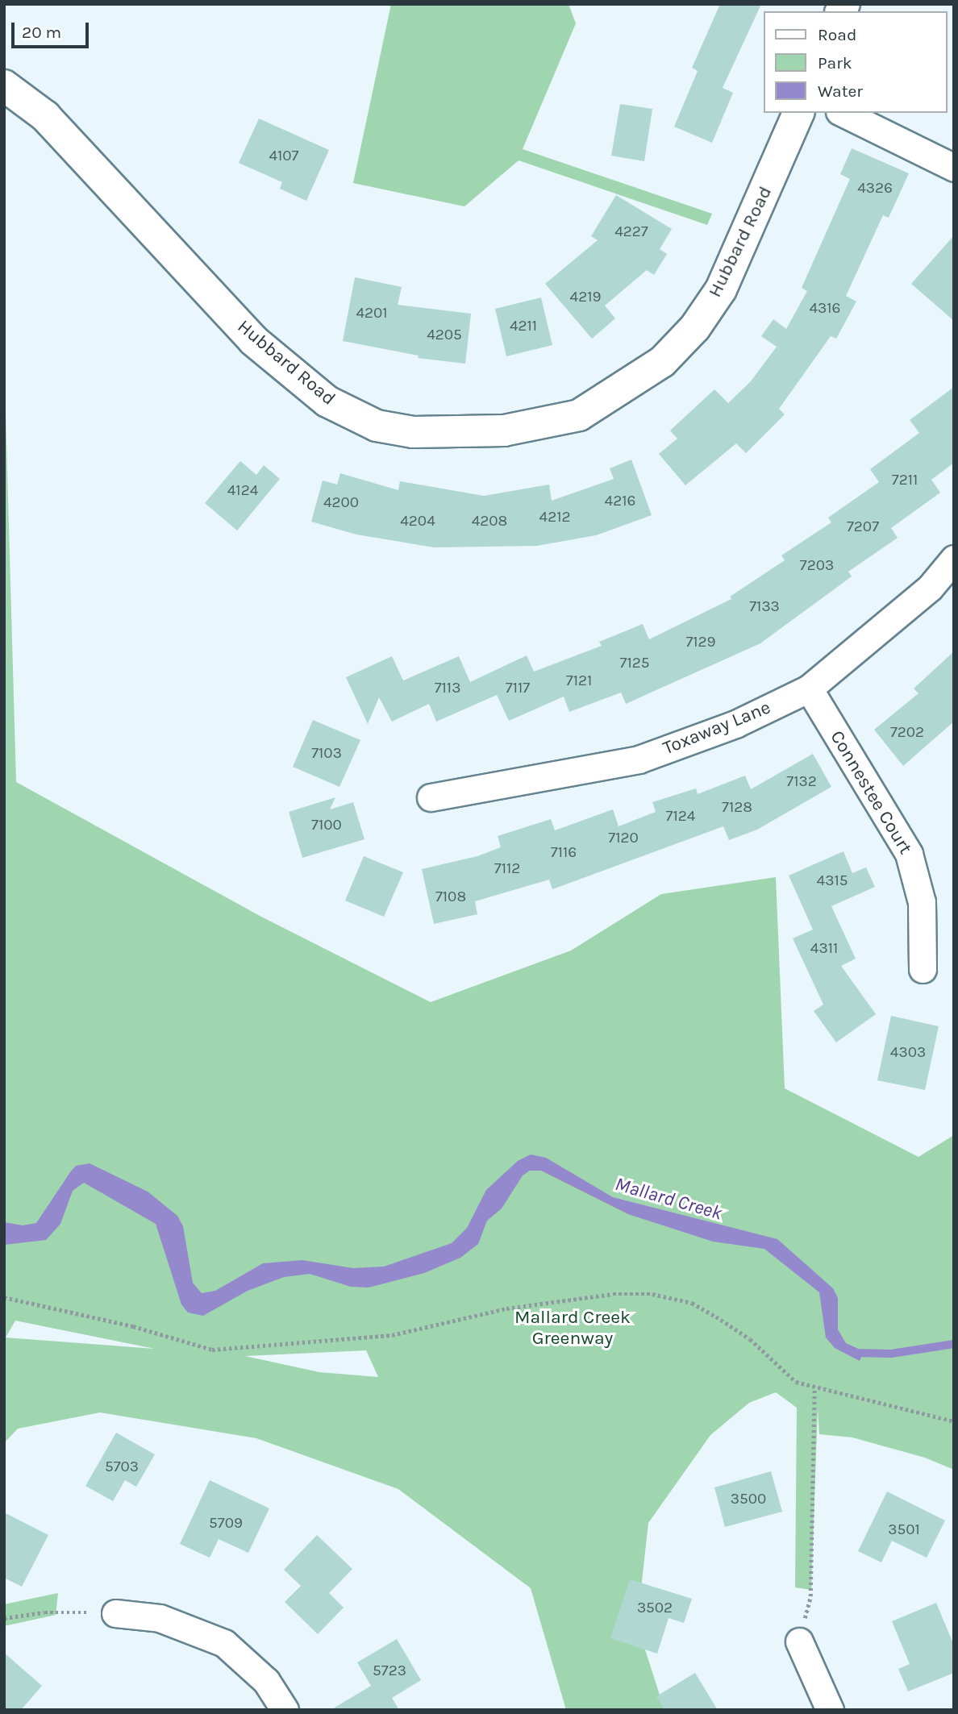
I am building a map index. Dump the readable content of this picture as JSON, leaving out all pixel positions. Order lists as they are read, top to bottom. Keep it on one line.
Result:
{"streets":{"main road":["Hubbard Road"],"street":["Toxaway Lane","Connestee Court"]},"crossings":[["Toxaway Lane","Connestee Court"]],"water":["Mallard Creek"],"parks":["Mallard Creek Greenway"],"house_numbers":["4107","4326","4227","4219","4316","4201","4211","4205","7211","4124","4216","4200","4212","4204","4208","7207","7203","7133","7129","7125","7121","7113","7117","7202","7103","7132","7128","7124","7100","7120","7116","7112","4315","7108","4311","4303","5703","3500","5709","3501","3502","5723"],"legend":["Road","Park","Water"],"scale_bar":"20 m"}
